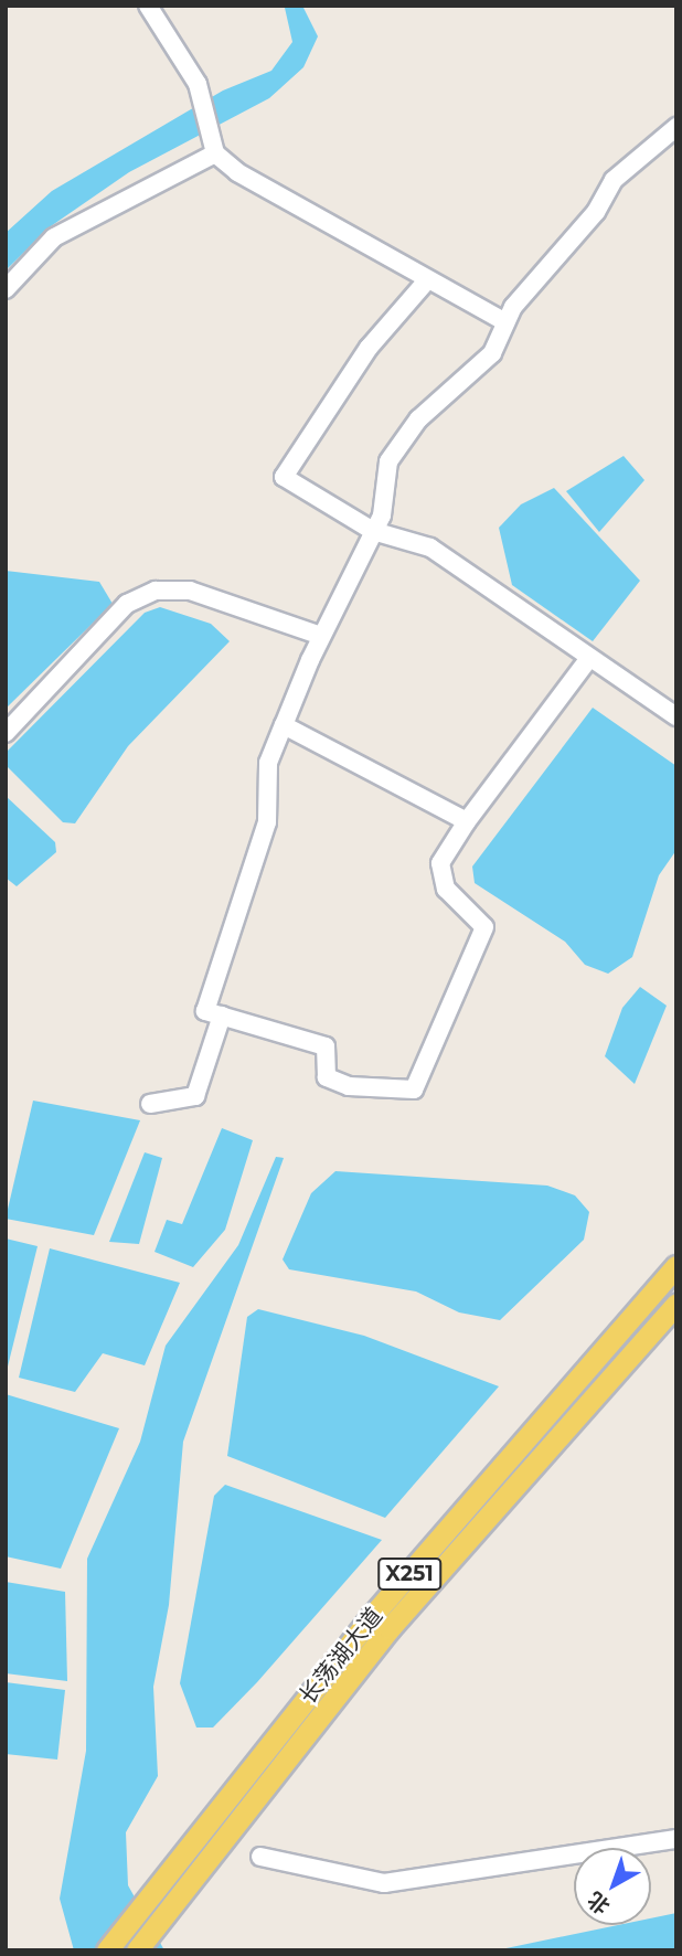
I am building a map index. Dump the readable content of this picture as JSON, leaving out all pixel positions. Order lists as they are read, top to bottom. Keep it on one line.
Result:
{"streets":{"main road":["X251","长荡湖大道"]},"north":"bottom left"}
